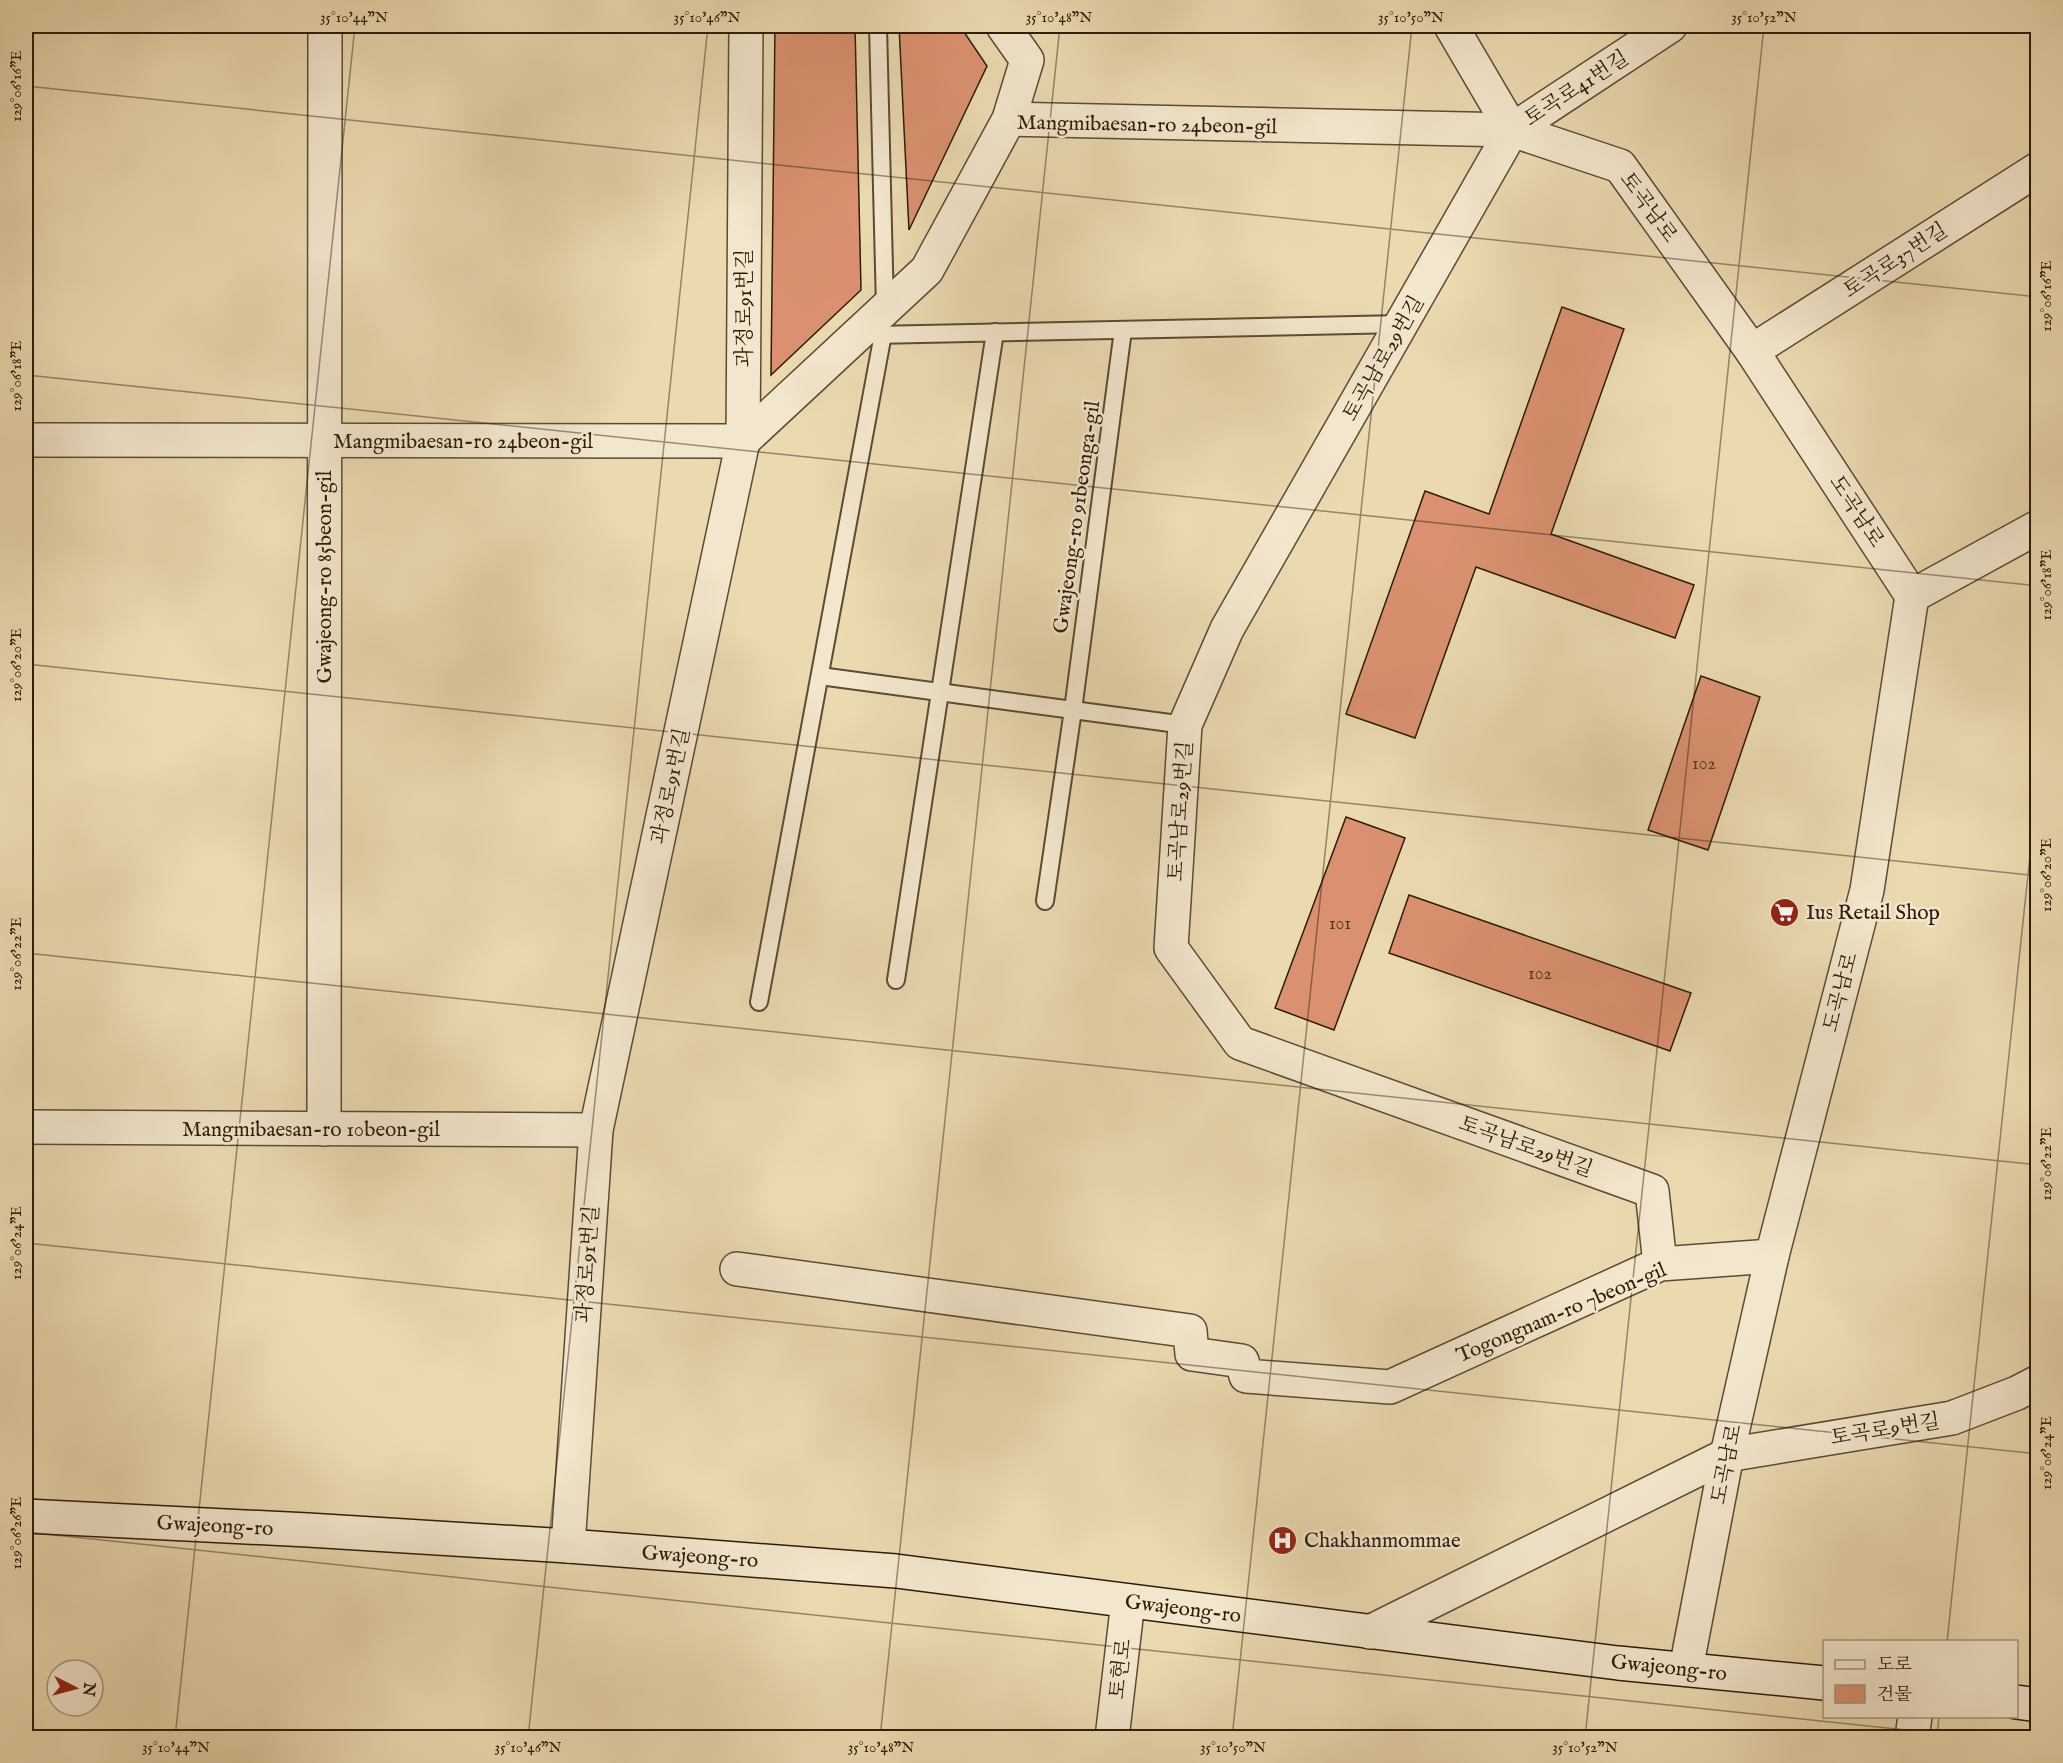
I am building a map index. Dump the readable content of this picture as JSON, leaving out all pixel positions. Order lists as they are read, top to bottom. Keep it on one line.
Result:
{"streets":{"street":["토곡로41번길","Mangmibaesan-ro 24beon-gil","토곡남로","토곡로37번길","과정로91번길","토곡남로29번길","도곡남로","Gwajeong-ro 85beon-gil","Mangmibaesan-ro 10beon-gil","Togongnam-ro 7beon-gil","토곡로9번길","Gwajeong-ro","토현로"],"lane":["Gwajeong-ro 91beonga-gil"]},"crossings":[["토곡로41번길","Mangmibaesan-ro 24beon-gil"],["토곡로41번길","토곡남로"],["토곡로41번길","토곡남로29번길"],["Mangmibaesan-ro 24beon-gil","토곡남로"],["Mangmibaesan-ro 24beon-gil","과정로91번길"],["Mangmibaesan-ro 24beon-gil","토곡남로29번길"],["Mangmibaesan-ro 24beon-gil","Gwajeong-ro 85beon-gil"],["토곡남로","토곡로37번길"],["토곡남로","토곡남로29번길"],["토곡남로","도곡남로"],["토곡로37번길","도곡남로"],["과정로91번길","Mangmibaesan-ro 10beon-gil"],["과정로91번길","Gwajeong-ro"],["토곡남로29번길","Togongnam-ro 7beon-gil"],["도곡남로","Togongnam-ro 7beon-gil"],["도곡남로","토곡로9번길"],["도곡남로","Gwajeong-ro"],["Gwajeong-ro 85beon-gil","Mangmibaesan-ro 10beon-gil"],["Gwajeong-ro","토현로"]],"places":{"supermarket":["Ius Retail Shop"],"hospital":["Chakhanmommae"]},"house_numbers":["102","101","102"],"legend":["도로","건물"],"north":"right","coordinates":["35°10'44\"N","35°10'46\"N","35°10'48\"N","35°10'50\"N","35°10'52\"N","129°06'16\"E","129°06'18\"E","129°06'20\"E","129°06'22\"E","129°06'24\"E","129°06'26\"E"]}
